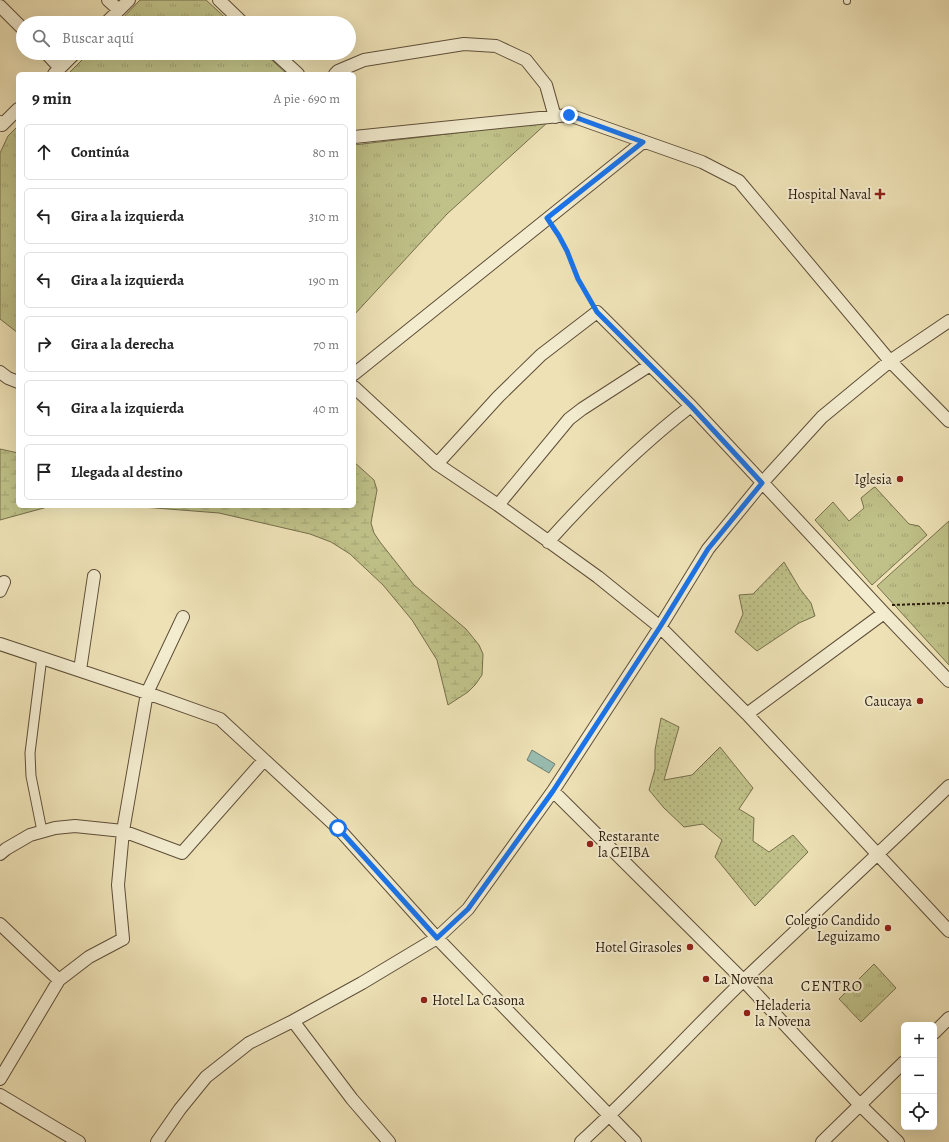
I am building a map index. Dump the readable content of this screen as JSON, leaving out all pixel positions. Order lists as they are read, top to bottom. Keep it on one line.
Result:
{"districts":["CENTRO"],"places":{"health":["Hospital Naval"],"other":["Iglesia","Caucaya","Restarante la CEIBA","Colegio Candido Leguizamo","Hotel Girasoles","La Novena","Hotel La Casona","Heladeria la Novena"]},"page":{"search":"Buscar aquí","heading":["9 min","A pie · 690 m"],"list":[["Continúa","80 m"],["Gira a la izquierda","310 m"],["Gira a la izquierda","190 m"],["Gira a la derecha","70 m"],["Gira a la izquierda","40 m"],"Llegada al destino"],"map_buttons":["+","−"]}}
